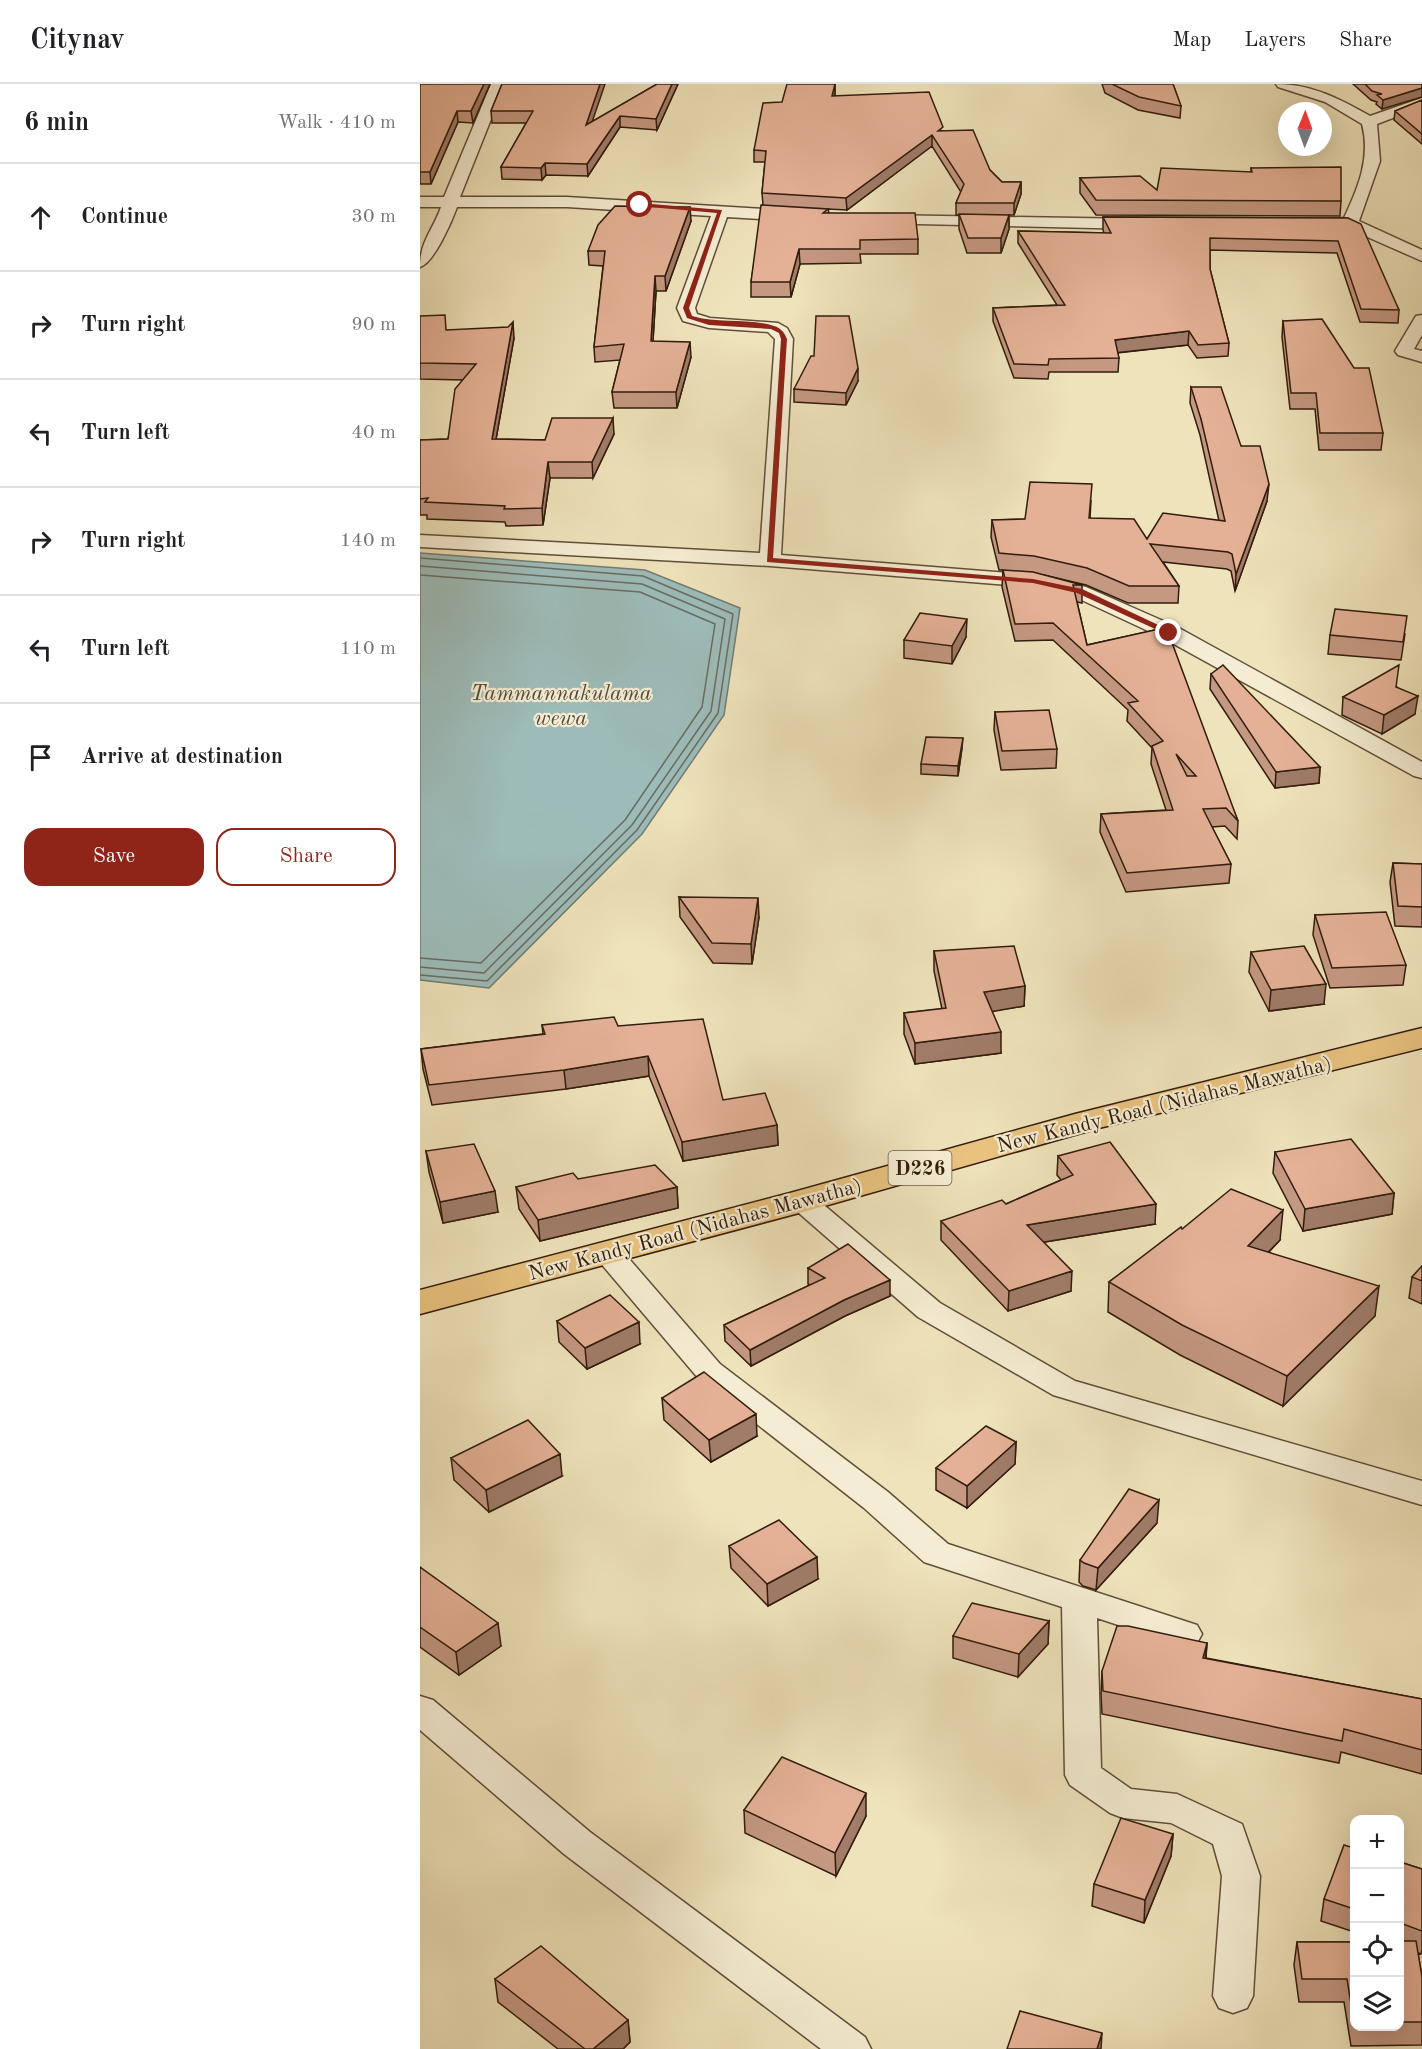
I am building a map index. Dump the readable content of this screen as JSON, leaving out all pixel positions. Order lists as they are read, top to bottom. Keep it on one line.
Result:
{"streets":{"main road":["New Kandy Road (Nidahas Mawatha)","D226"]},"water":["Tammannakulama wewa"],"north":"top","page":{"header":"Citynav","nav":["Map","Layers","Share"],"heading":["6 min","Walk · 410 m"],"list":[["Continue","30 m"],["Turn right","90 m"],["Turn left","40 m"],["Turn right","140 m"],["Turn left","110 m"],"Arrive at destination"],"buttons":["Save","Share"],"map_buttons":["+","−"]}}
